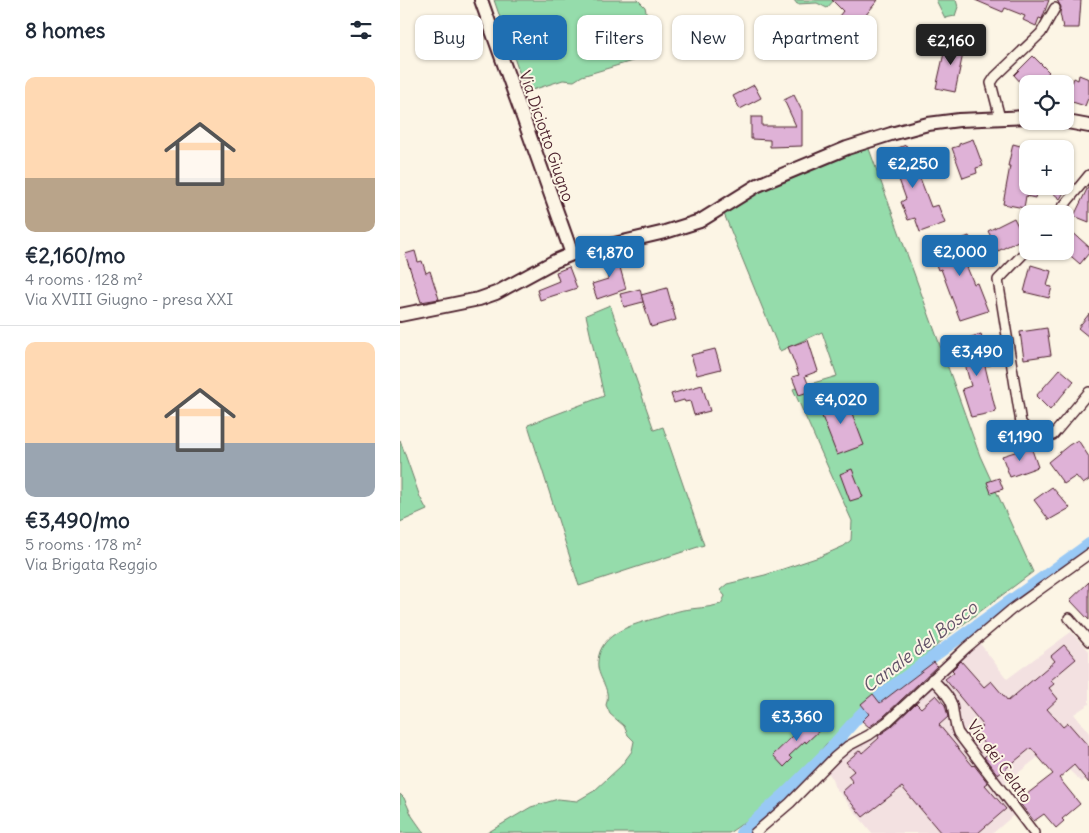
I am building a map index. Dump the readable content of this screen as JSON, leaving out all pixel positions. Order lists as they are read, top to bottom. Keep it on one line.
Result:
{"streets":{"main road":["Via Diciotto Giugno"],"street":["Via dei Celato"]},"water":["Canale del Bosco"],"page":{"heading":"8 homes","chip":["Buy","Rent","Filters","New","Apartment"],"price":["€2,160","€2,250","€2,000","€1,870","€3,490","€4,020","€1,190","€3,360"],"list":[{"name":"€2,160/mo","note":"4 rooms · 128 m² · Via XVIII Giugno - presa XXI"},{"name":"€3,490/mo","note":"5 rooms · 178 m² · Via Brigata Reggio"}],"map_buttons":["+","−"]}}
